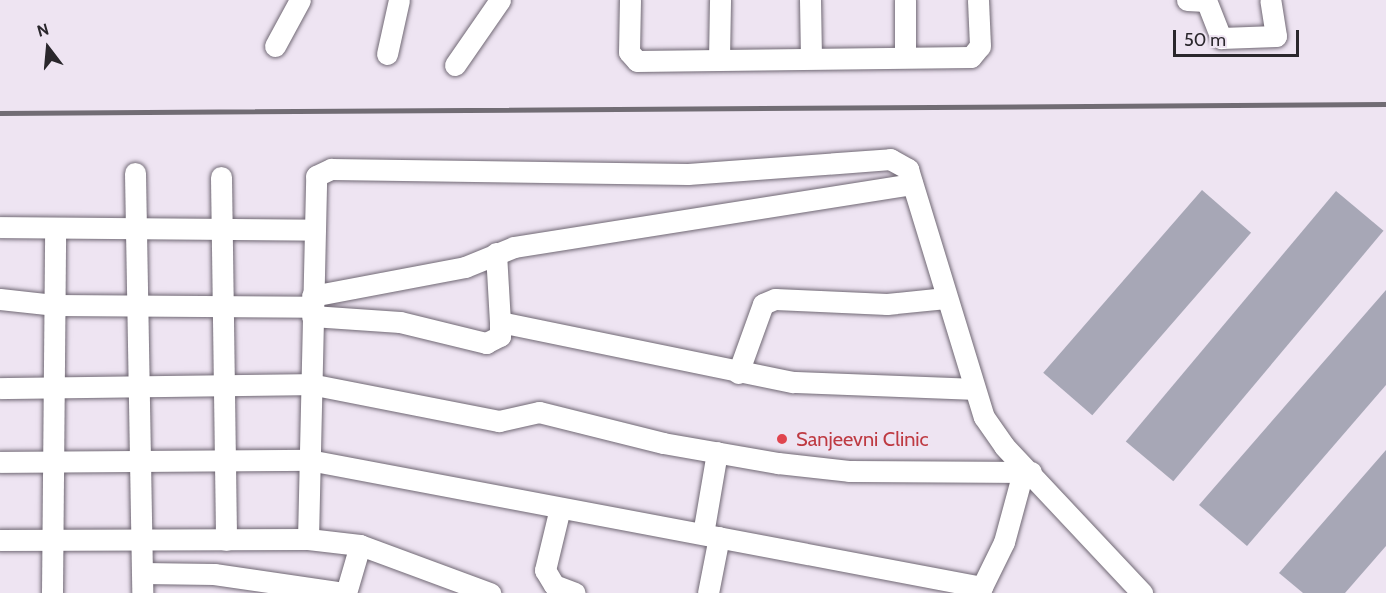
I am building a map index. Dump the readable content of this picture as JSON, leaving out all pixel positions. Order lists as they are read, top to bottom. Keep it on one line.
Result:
{"places":["Sanjeevni Clinic"],"scale_bar":"50 m","north":"top"}
